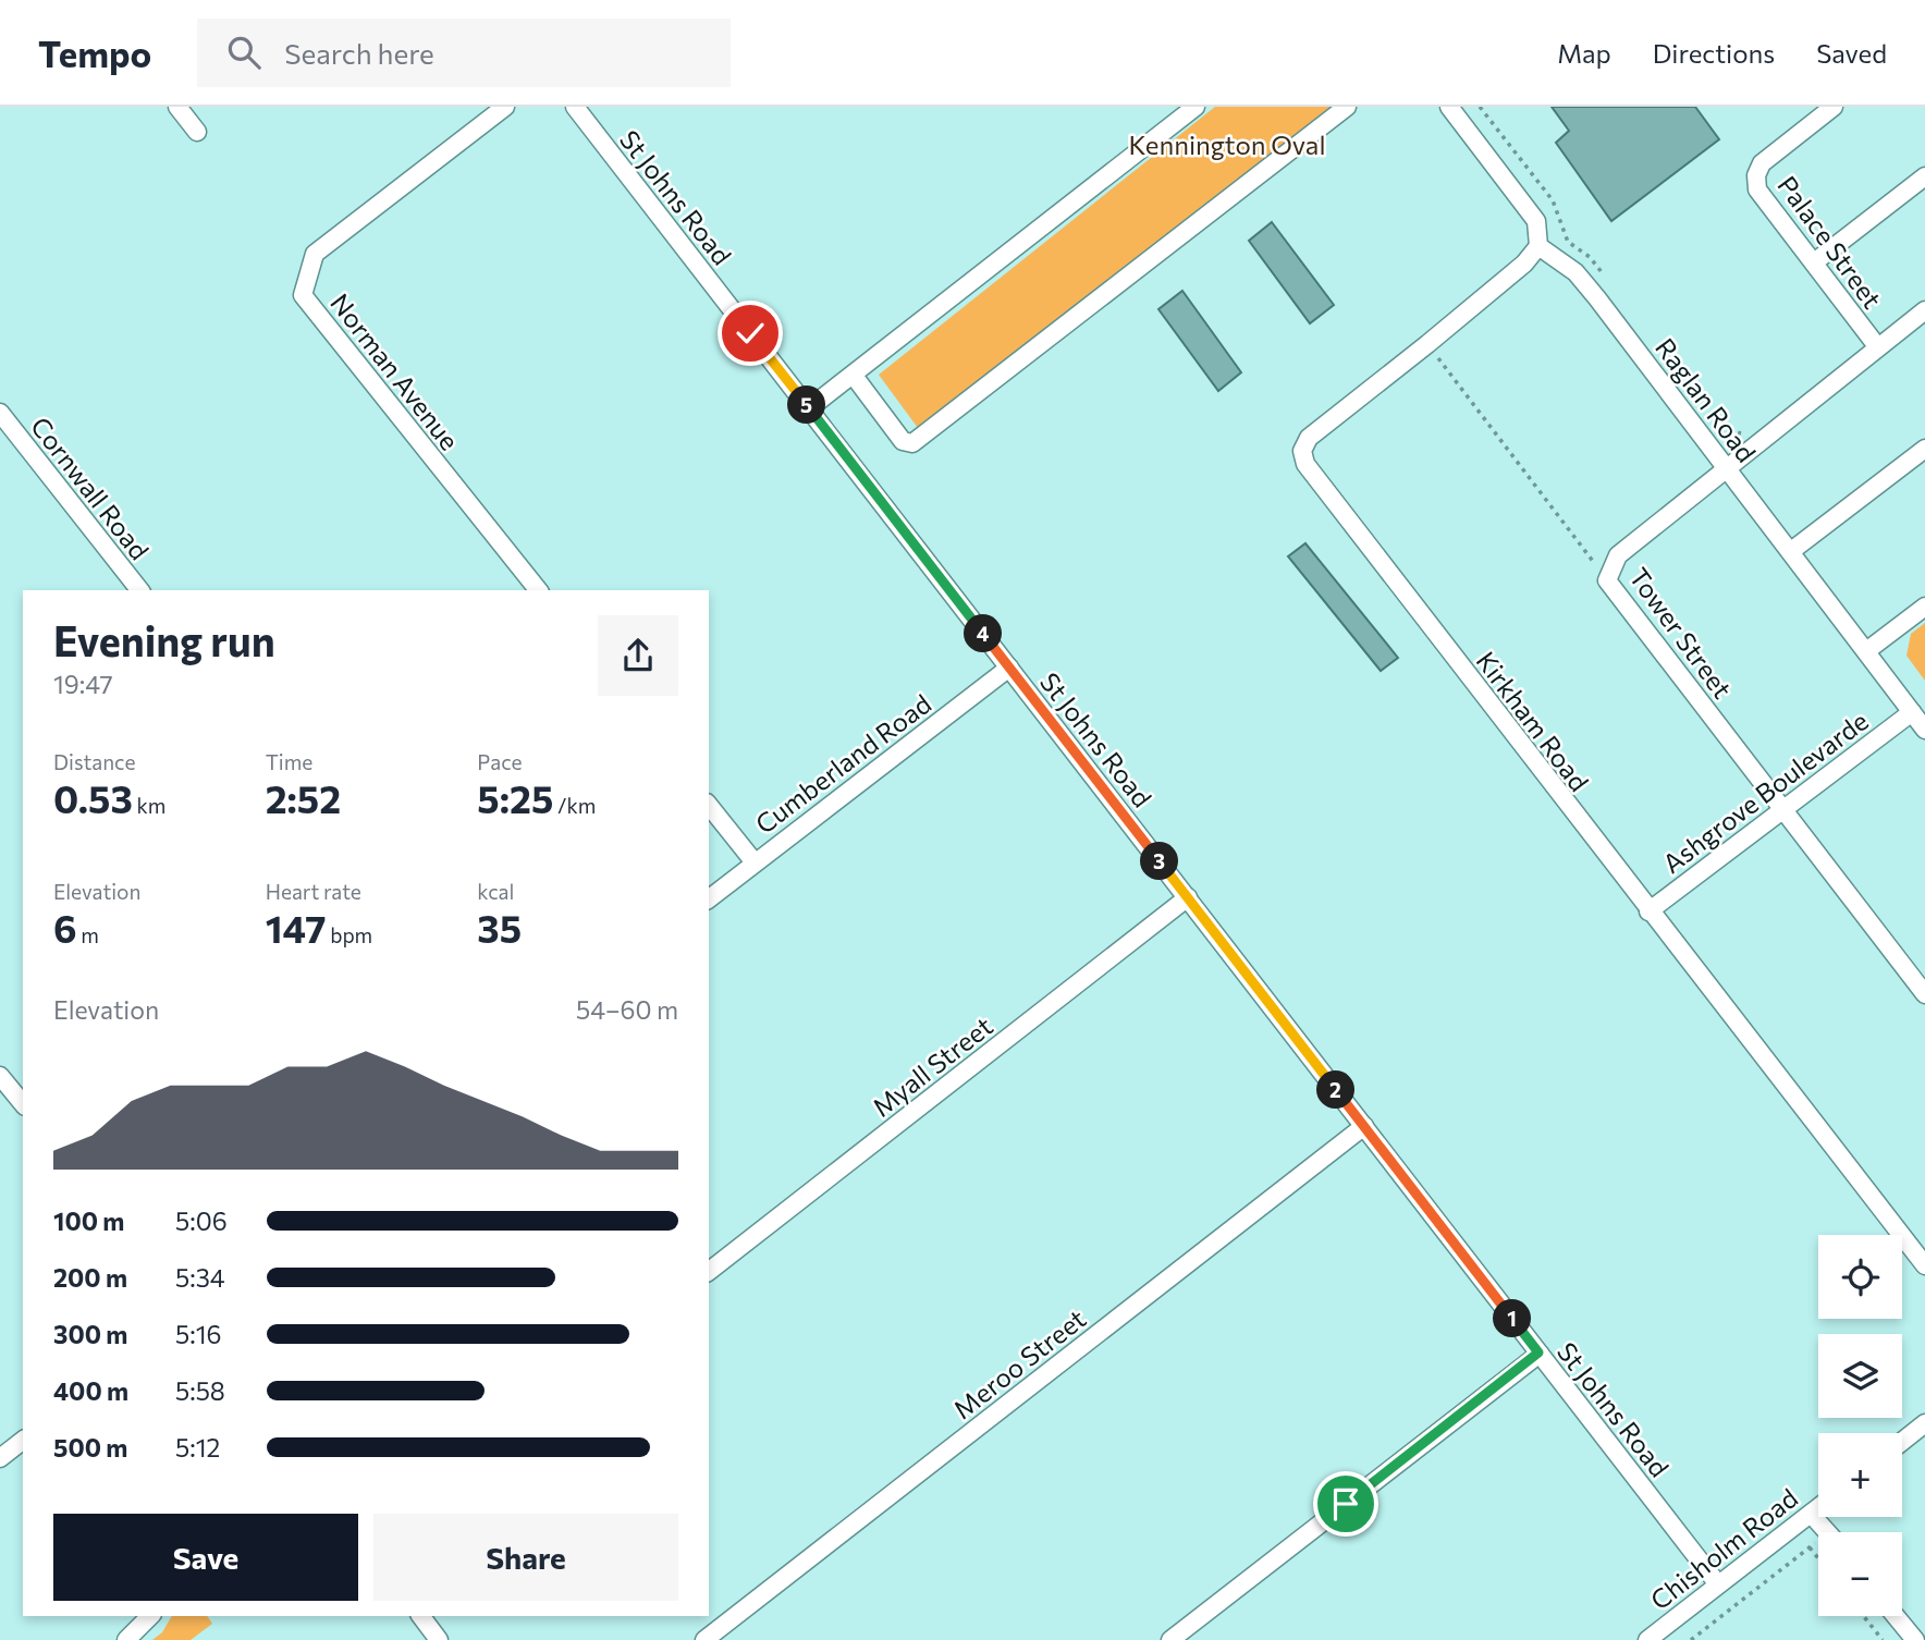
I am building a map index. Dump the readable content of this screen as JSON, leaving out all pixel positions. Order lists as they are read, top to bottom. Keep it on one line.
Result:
{"streets":{"street":["St Johns Road","Palace Street","Norman Avenue","Raglan Road","Cornwall Road","Tower Street","Kirkham Road","Cumberland Road","Ashgrove Boulevarde","Myall Street","Meroo Street","Chisholm Road"]},"crossings":[["St Johns Road","Cumberland Road"],["St Johns Road","Myall Street"],["St Johns Road","Meroo Street"],["St Johns Road","Chisholm Road"],["Palace Street","Tower Street"],["Raglan Road","Tower Street"],["Raglan Road","Kirkham Road"],["Raglan Road","Ashgrove Boulevarde"],["Tower Street","Ashgrove Boulevarde"],["Kirkham Road","Ashgrove Boulevarde"]],"parks":["Kennington Oval"],"page":{"header":"Tempo","search":"Search here","nav":["Map","Directions","Saved"],"pins":["5","4","3","2","1"],"heading":["Evening run","19:47"],"stats":[["Distance","0.53 km"],["Time","2:52"],["Pace","5:25 /km"],["Elevation","6 m"],["Heart rate","147 bpm"],["kcal","35"]],"chart":["Elevation","54–60 m"],"list":[{"name":"100 m","note":"5:06"},{"name":"200 m","note":"5:34"},{"name":"300 m","note":"5:16"},{"name":"400 m","note":"5:58"},{"name":"500 m","note":"5:12"}],"map_buttons":["+","−"],"buttons":["Save","Share"]}}
